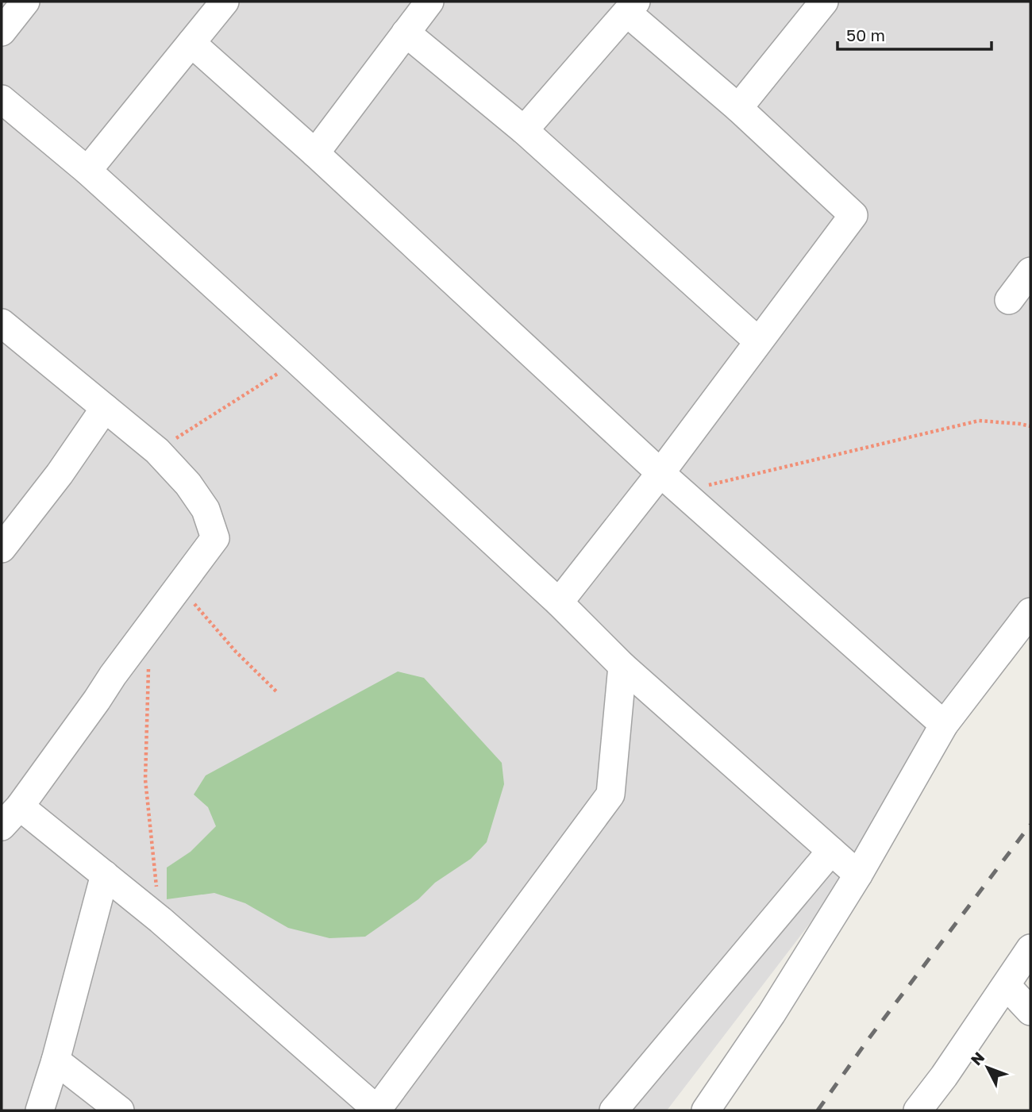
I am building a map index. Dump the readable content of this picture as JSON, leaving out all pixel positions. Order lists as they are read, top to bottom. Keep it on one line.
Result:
{"scale_bar":"50 m","north":"top left"}
